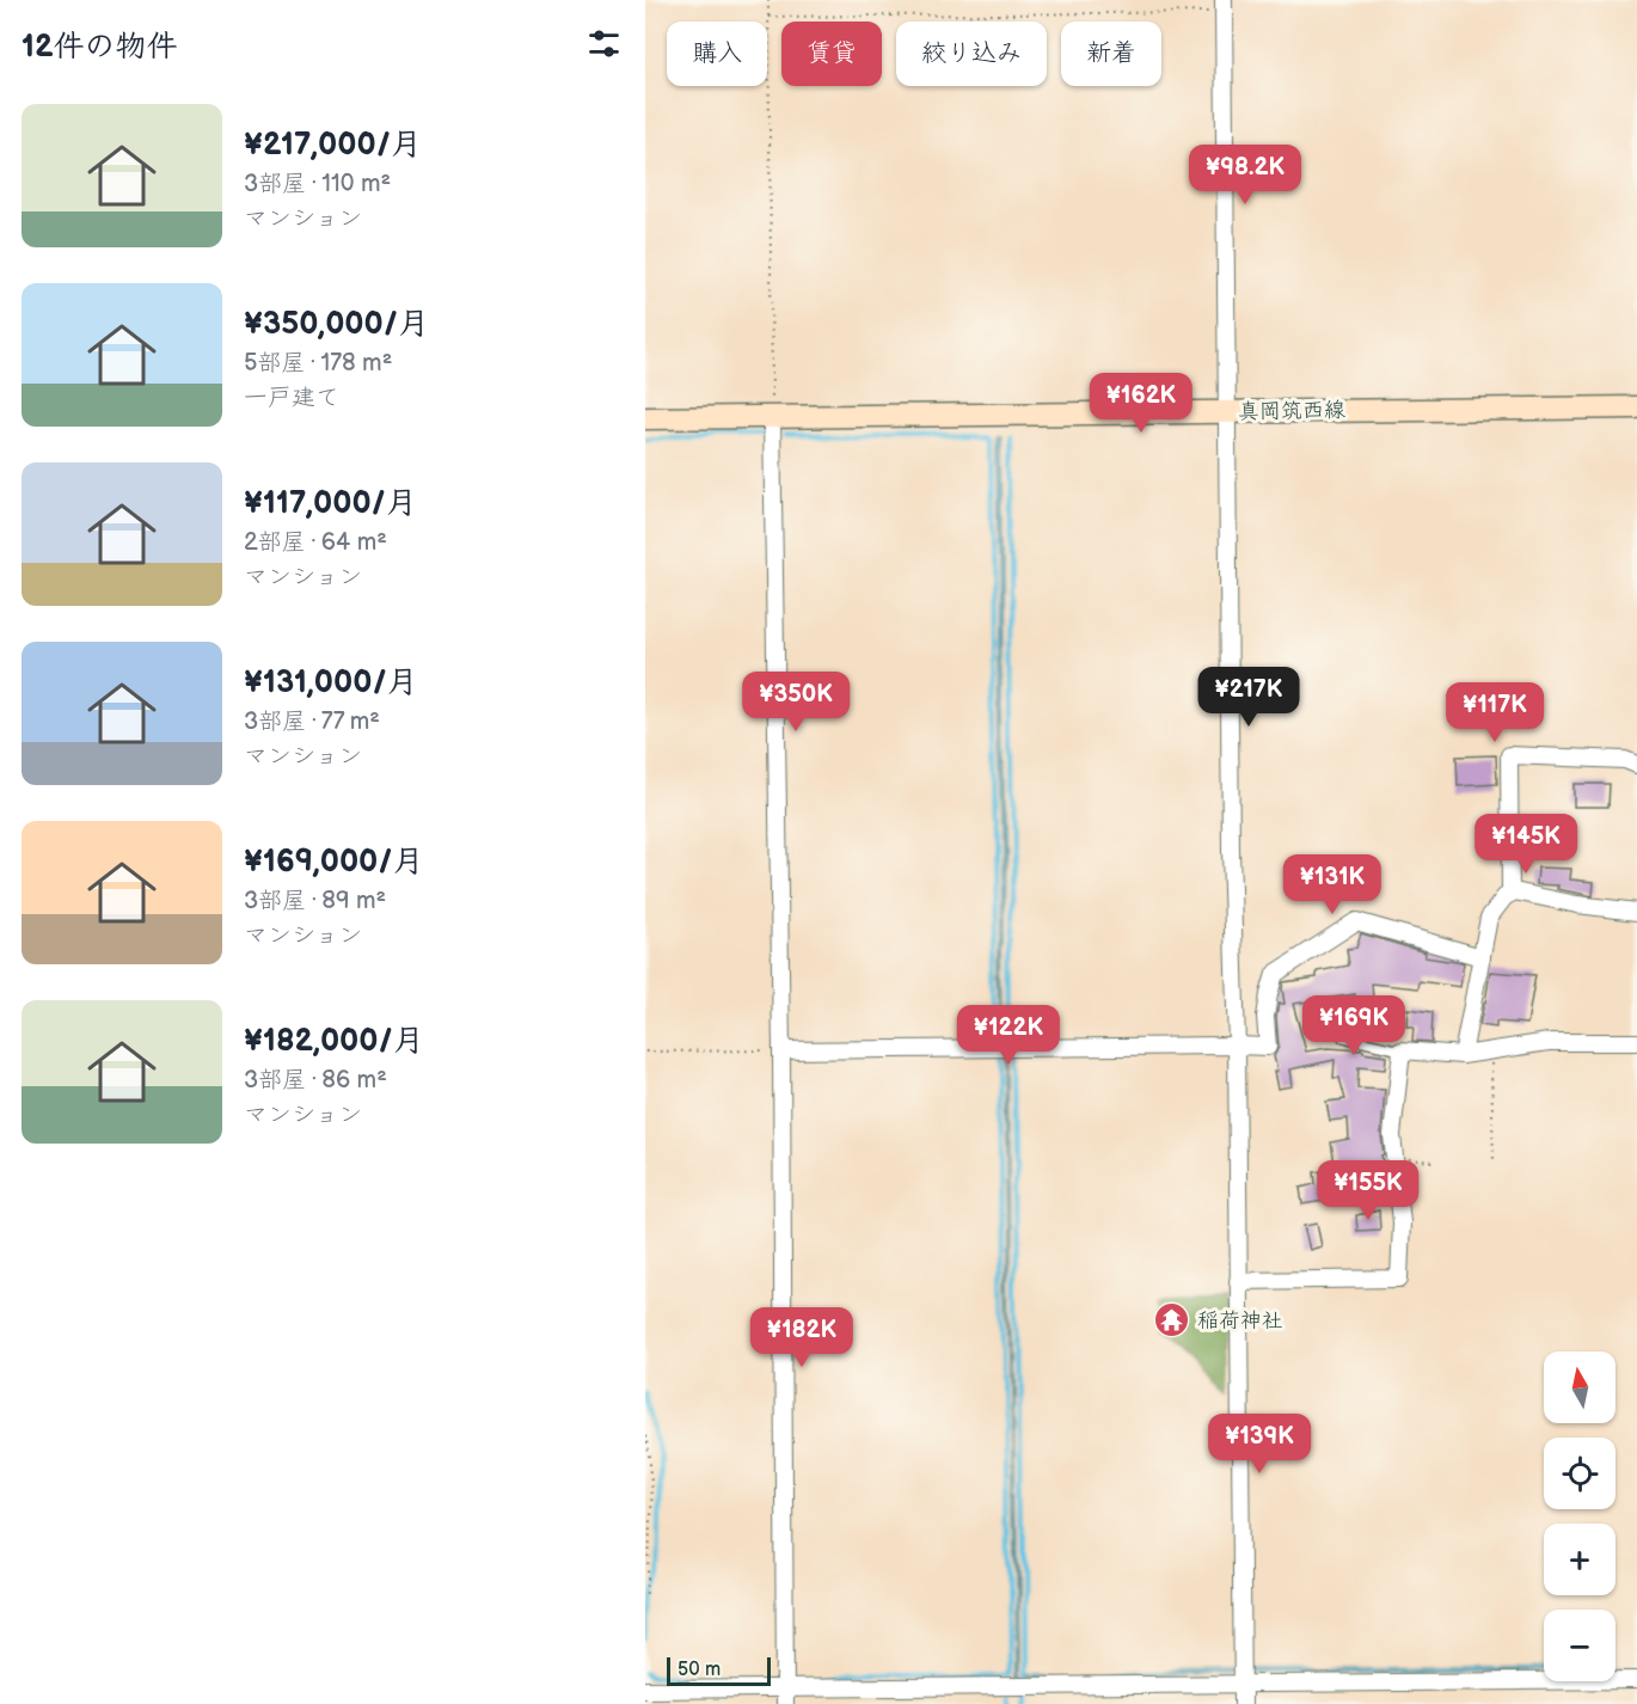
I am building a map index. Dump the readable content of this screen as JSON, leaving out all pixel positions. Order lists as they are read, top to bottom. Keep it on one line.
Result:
{"streets":{"main road":["真岡筑西線"]},"places":{"temple":["稲荷神社"]},"scale_bar":"50 m","north":"top","page":{"heading":"12件の物件","chip":["購入","賃貸","絞り込み","新着"],"list":[{"name":"¥217,000/月","note":"3部屋 · 110 m² · マンション"},{"name":"¥350,000/月","note":"5部屋 · 178 m² · 一戸建て"},{"name":"¥117,000/月","note":"2部屋 · 64 m² · マンション"},{"name":"¥131,000/月","note":"3部屋 · 77 m² · マンション"},{"name":"¥169,000/月","note":"3部屋 · 89 m² · マンション"},{"name":"¥182,000/月","note":"3部屋 · 86 m² · マンション"}],"price":["¥98.2K","¥162K","¥217K","¥350K","¥117K","¥145K","¥131K","¥169K","¥122K","¥155K","¥182K","¥139K"],"map_buttons":["+","−"],"scale":"50 m"}}
